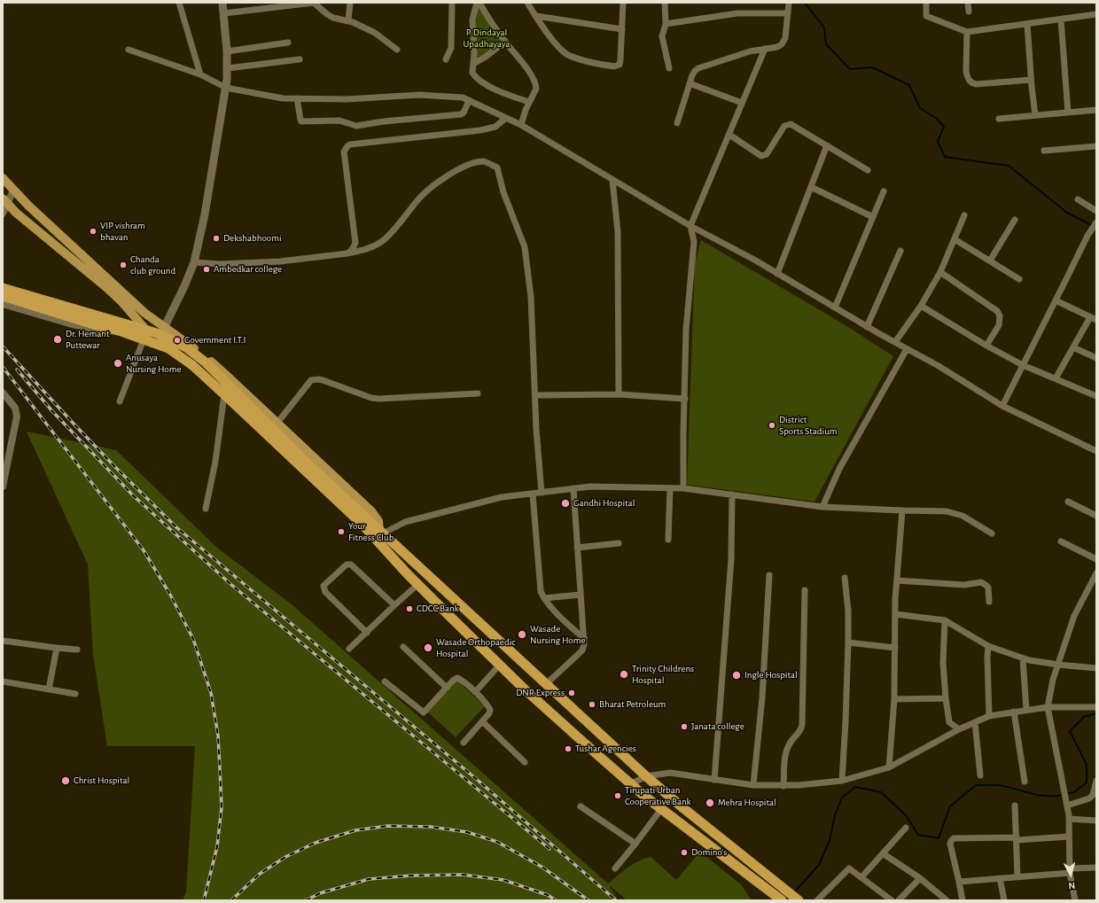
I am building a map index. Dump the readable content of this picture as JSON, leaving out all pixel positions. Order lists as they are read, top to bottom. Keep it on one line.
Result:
{"parks":["P. Dindayal Upadhayaya"],"places":["VIP vishram bhavan","Dekshabhoomi","Chanda club ground","Ambedkar college","Dr. Hemant Puttewar","Government I.T.I","Anusaya Nursing Home","District Sports Stadium","Gandhi Hospital","Your Fitness Club","CDCC Bank","Wasade Nursing Home","Wasade Orthopaedic Hospital","Trinity Childrens Hospital","Ingle Hospital","DNR Express","Bharat Petroleum","Janata college","Tushar Agencies","Christ Hospital","Tirupati Urban Cooperative Bank","Mehra Hospital","Domino's"],"north":"bottom"}
